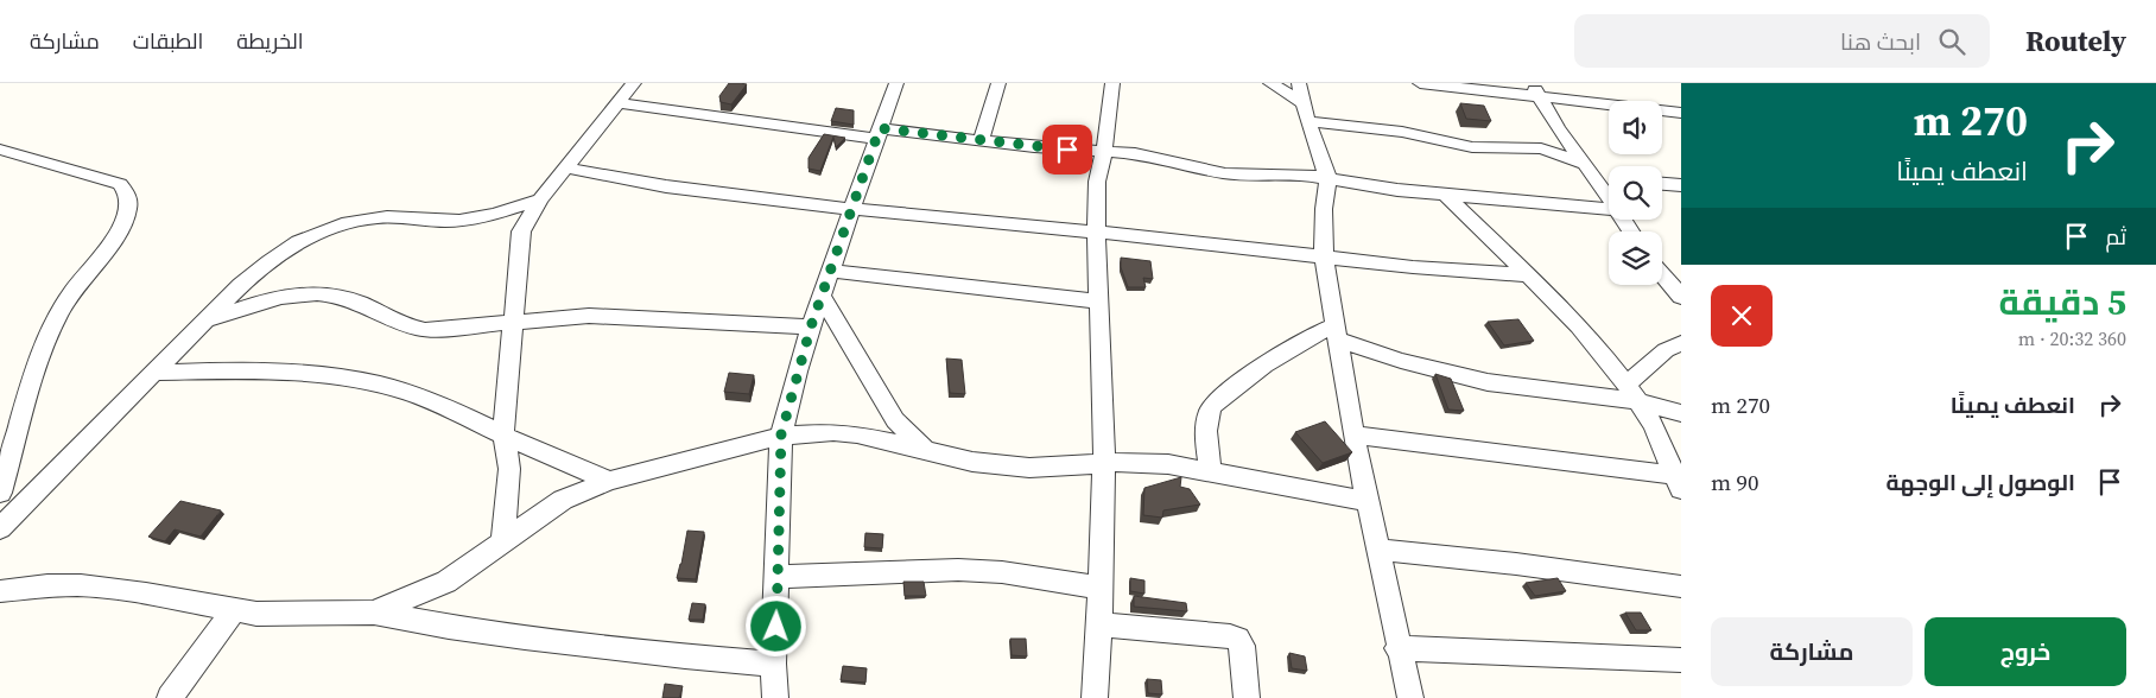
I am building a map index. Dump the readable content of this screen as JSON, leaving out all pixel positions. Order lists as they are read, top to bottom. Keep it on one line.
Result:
{"page":{"header":"Routely","search":"ابحث هنا","nav":["الخريطة","الطبقات","مشاركة"],"turn":["270 m","انعطف يمينًا"],"then":"ثم","heading":["5 دقيقة","360 m · 20:32"],"list":[{"name":"انعطف يمينًا","value":"270 m"},{"name":"الوصول إلى الوجهة","value":"90 m"}],"buttons":["خروج","مشاركة"]}}
